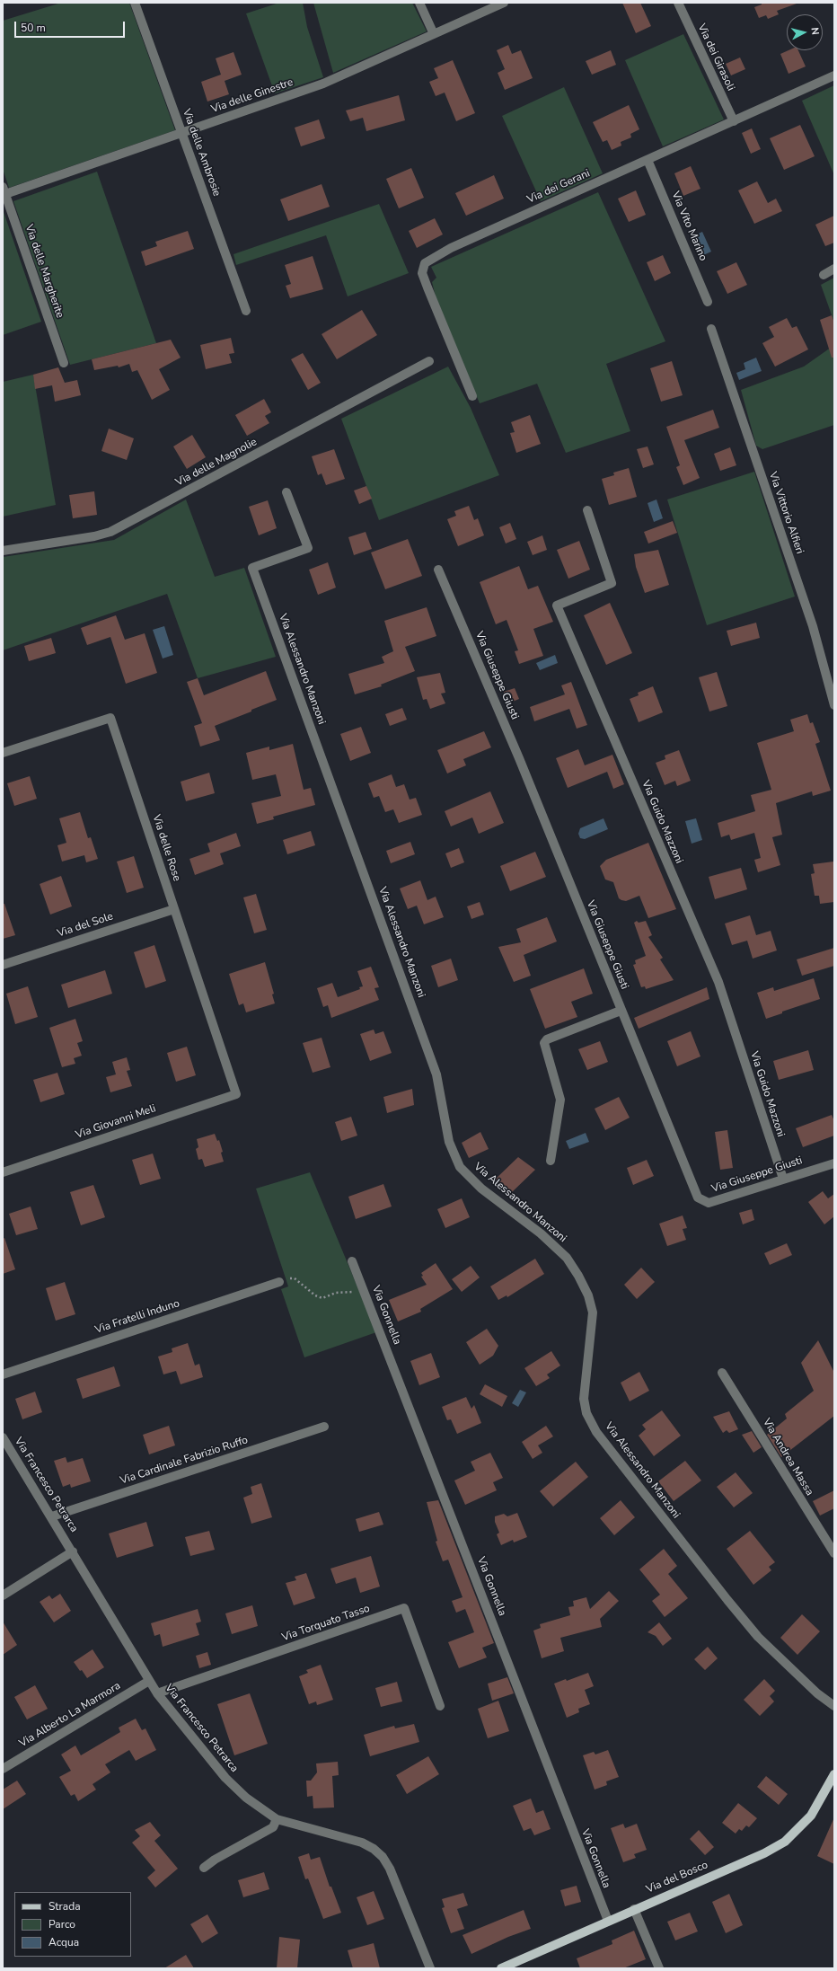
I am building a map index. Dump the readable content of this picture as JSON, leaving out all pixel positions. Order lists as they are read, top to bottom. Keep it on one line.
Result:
{"streets":{"main road":["Via del Bosco"],"street":["Via dei Girasoli","Via delle Ginestre","Via delle Ambrosie","Via dei Gerani","Via Vito Marino","Via delle Margherite","Via delle Magnolie","Via Vittorio Alfieri","Via Alessandro Manzoni","Via Giuseppe Giusti","Via Guido Mazzoni","Via delle Rose","Via del Sole","Via Giovanni Meli","Via Gonnella","Via Fratelli Induno","Via Andrea Massa","Via Cardinale Fabrizio Ruffo","Via Francesco Petrarca","Via Torquato Tasso","Via Alberto La Marmora"]},"crossings":[["Via dei Girasoli","Via dei Gerani"],["Via delle Ginestre","Via delle Ambrosie"],["Via delle Ginestre","Via delle Margherite"],["Via dei Gerani","Via Vito Marino"],["Via Giuseppe Giusti","Via Guido Mazzoni"],["Via delle Rose","Via del Sole"],["Via delle Rose","Via Giovanni Meli"],["Via Gonnella","Via del Bosco"],["Via Cardinale Fabrizio Ruffo","Via Francesco Petrarca"],["Via Francesco Petrarca","Via Torquato Tasso"],["Via Francesco Petrarca","Via Alberto La Marmora"]],"legend":["Strada","Parco","Acqua"],"scale_bar":"50 m","north":"right"}
